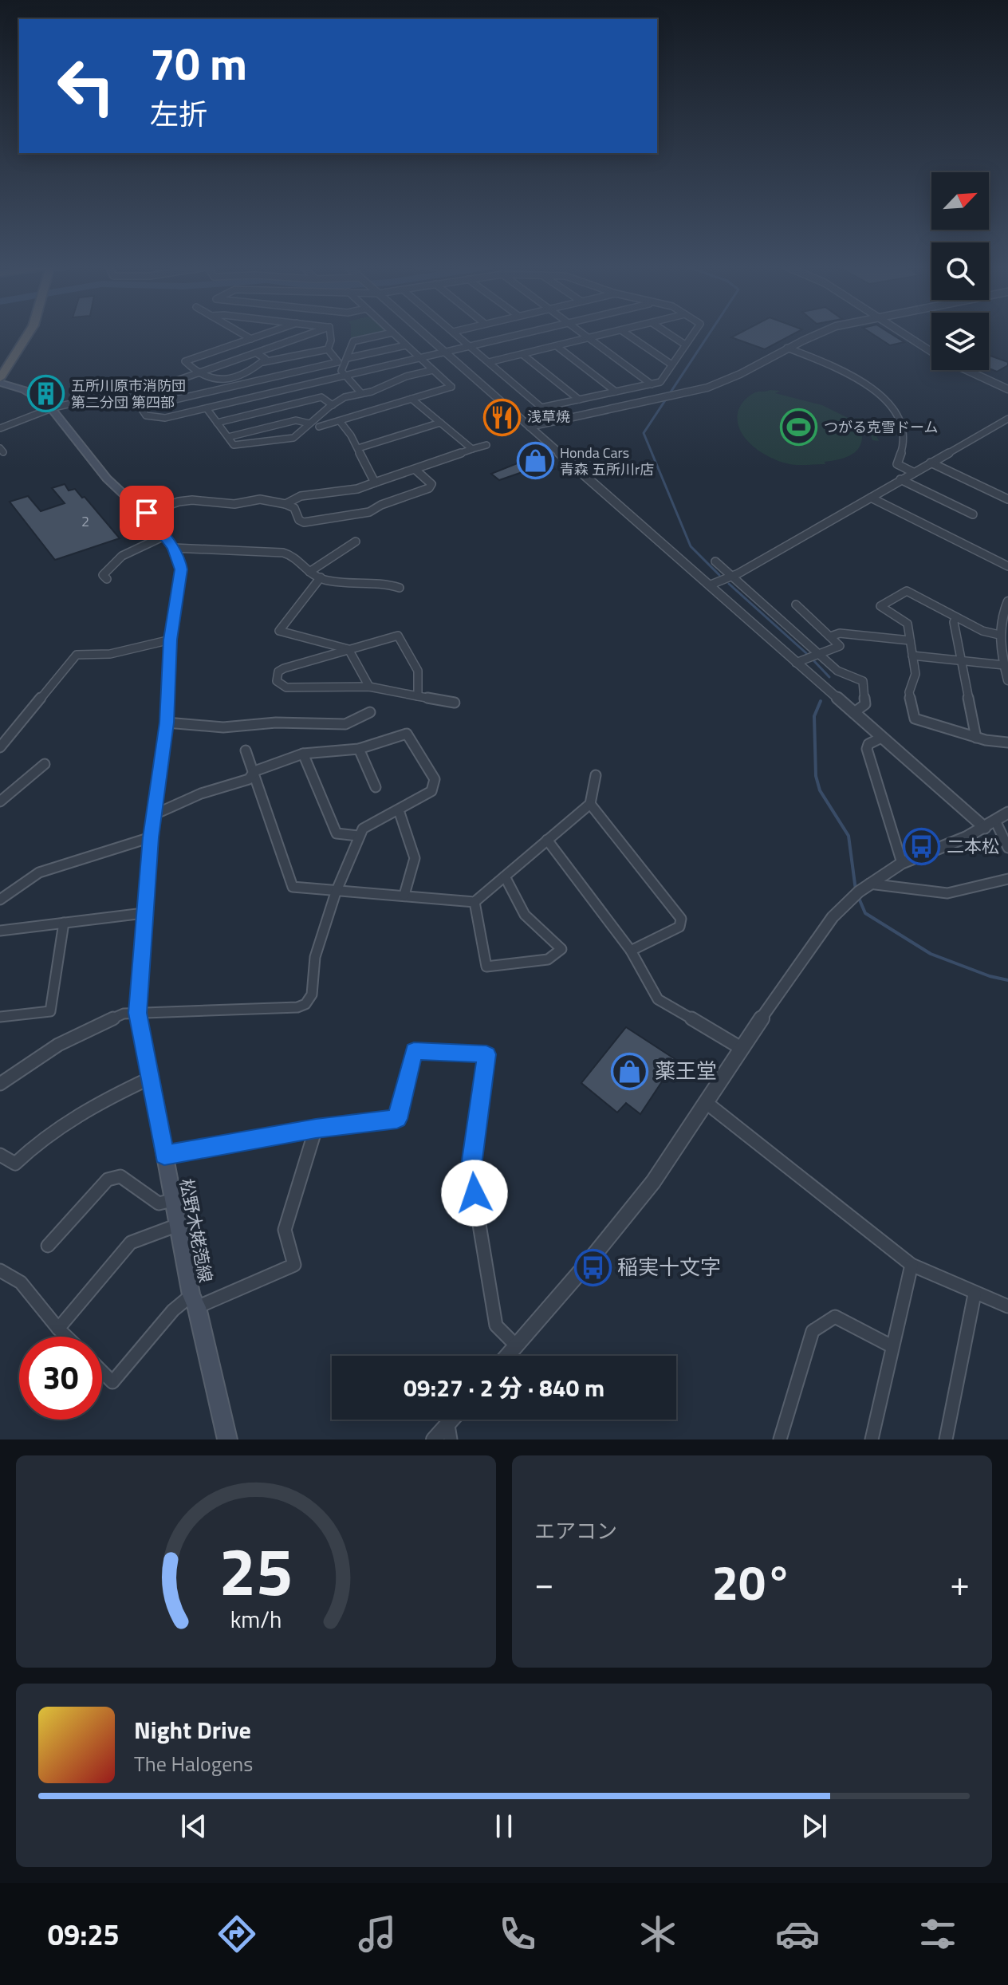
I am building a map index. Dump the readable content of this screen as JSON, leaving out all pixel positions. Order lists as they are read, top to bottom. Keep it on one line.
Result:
{"streets":{"main road":["松野木姥萢線"]},"places":{"building":["五所川原市消防団 第二分団 第四部"],"restaurant":["浅草焼"],"sports":["つがる克雪ドーム"],"shop":["Honda Cars 青森 五所川r店","薬王堂"],"bus stop":["二本松","稲実十文字"]},"house_numbers":["2"],"north":"top right","page":{"turn":["70 m","左折"],"limit":"30","trip":"09:27 · 2 分 · 840 m","tile":"エアコン","heat":["−","20°","+"],"song":["Night Drive","The Halogens"],"tabs":"09:25","gauge":["25","km/h"]}}
